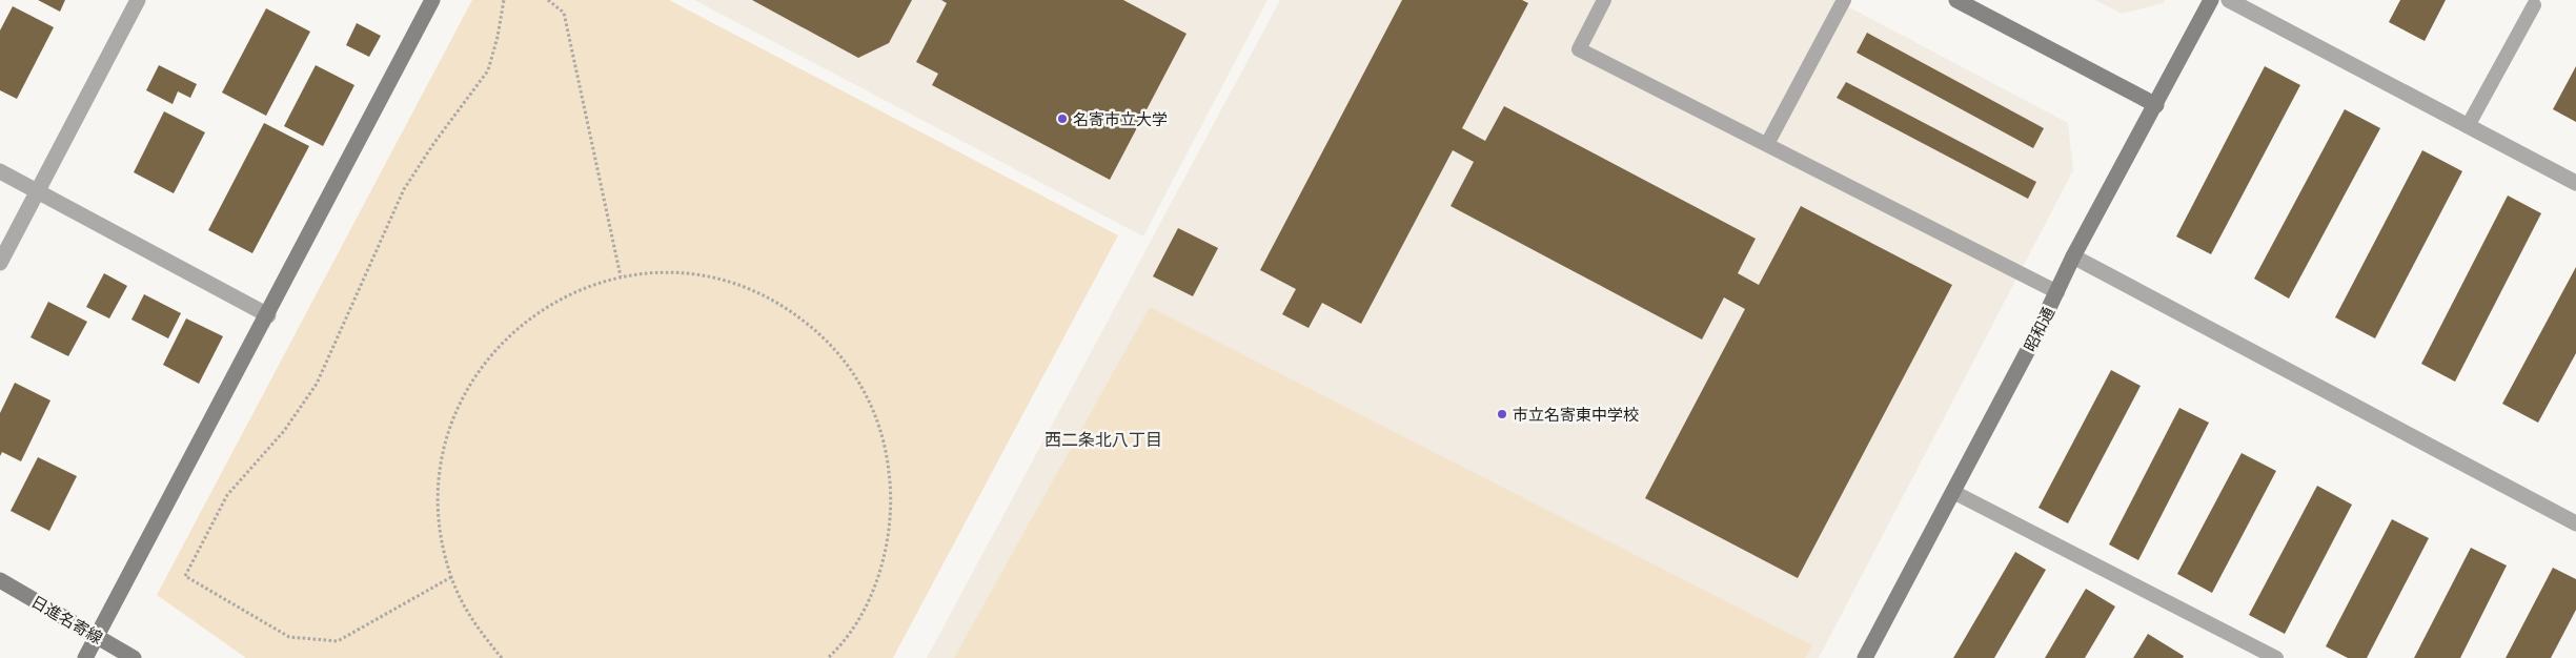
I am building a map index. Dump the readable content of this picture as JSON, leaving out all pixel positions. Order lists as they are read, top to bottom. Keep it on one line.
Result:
{"streets":{"street":["昭和通","日進名寄線"]},"districts":["西二条北八丁目"],"places":["名寄市立大学","市立名寄東中学校"]}
